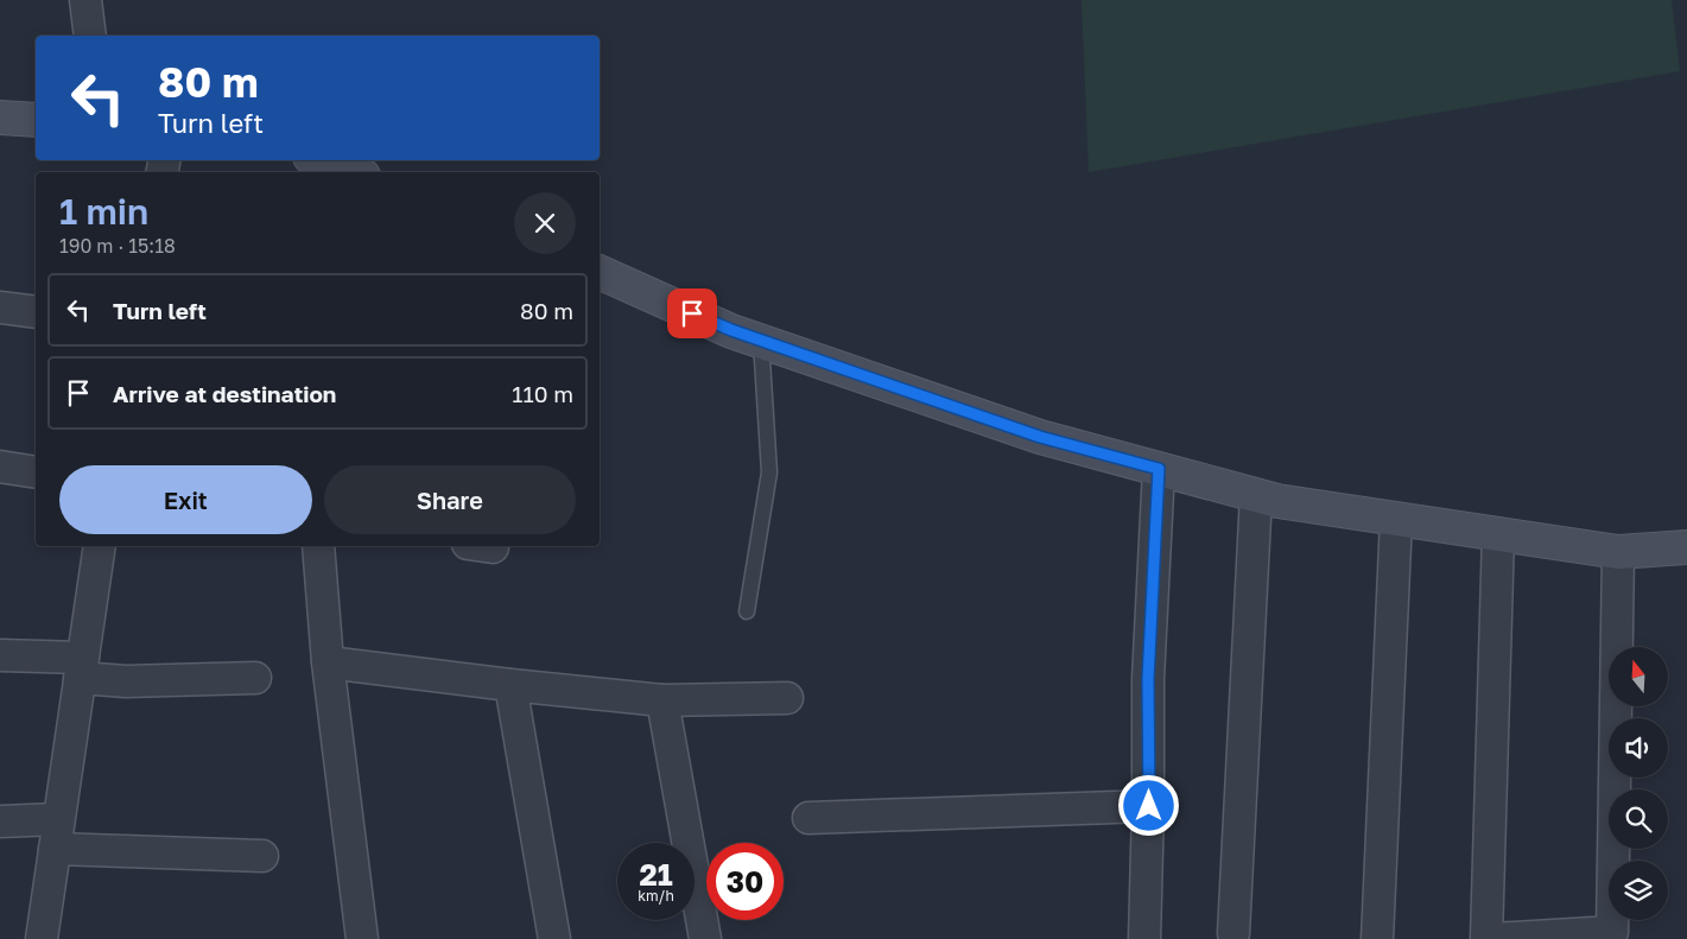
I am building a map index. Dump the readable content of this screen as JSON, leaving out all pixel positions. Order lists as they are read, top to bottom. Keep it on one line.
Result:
{"north":"top","page":{"turn":["80 m","Turn left"],"heading":["1 min","190 m · 15:18"],"list":[{"name":"Turn left","value":"80 m"},{"name":"Arrive at destination","value":"110 m"}],"buttons":["Exit","Share"],"speed":"21 km/h","limit":"30"}}
